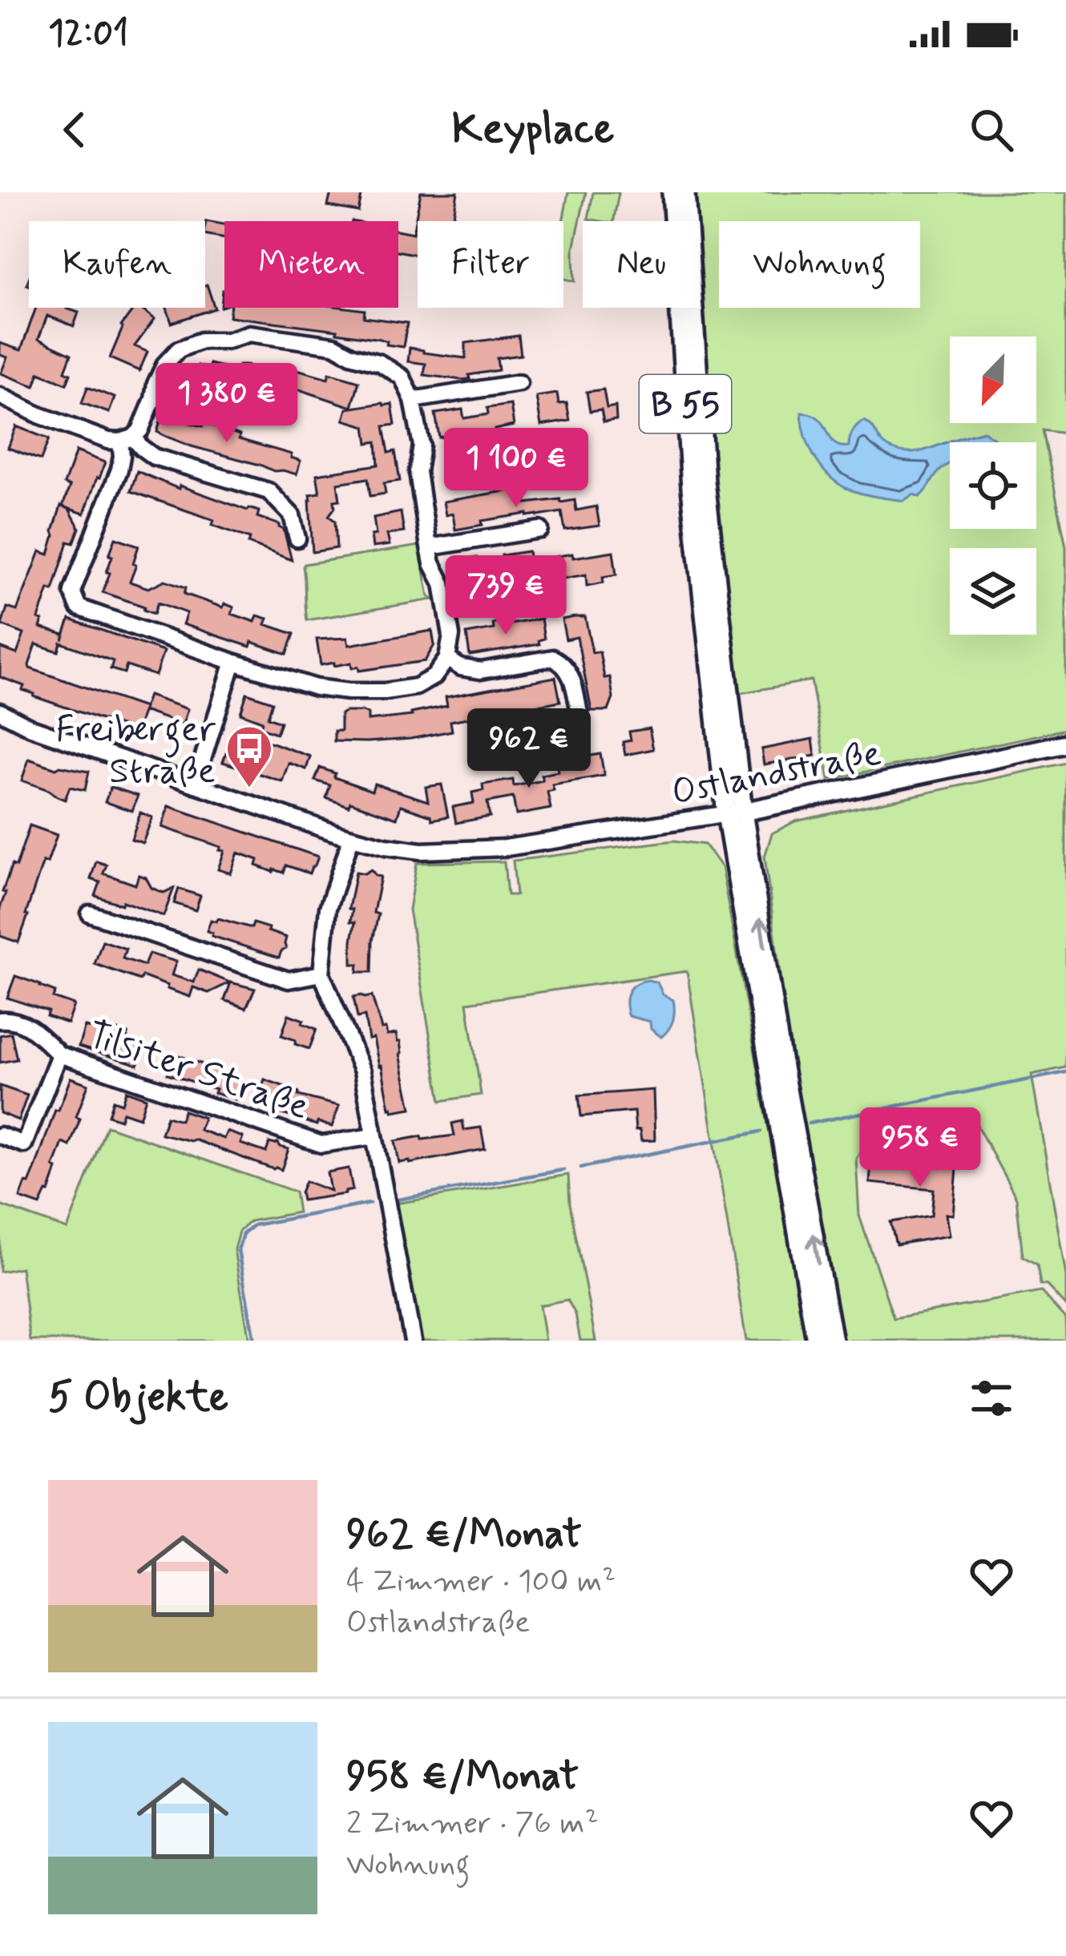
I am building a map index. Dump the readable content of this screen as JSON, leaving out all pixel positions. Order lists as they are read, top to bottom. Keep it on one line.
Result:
{"streets":{"main road":["B 55","Ostlandstraße"],"street":["Tilsiter Straße"]},"crossings":[["B 55","Ostlandstraße"]],"places":{"bus stop":["Freiberger Straße"]},"north":"bottom left","page":{"status":"12:01","header":"Keyplace","chip":["Kaufen","Mieten","Filter","Neu","Wohnung"],"price":["1 380 €","1 100 €","739 €","962 €","958 €"],"heading":"5 Objekte","list":[{"name":"962 €/Monat","note":"4 Zimmer · 100 m² · Ostlandstraße"},{"name":"958 €/Monat","note":"2 Zimmer · 76 m² · Wohnung"}]}}
